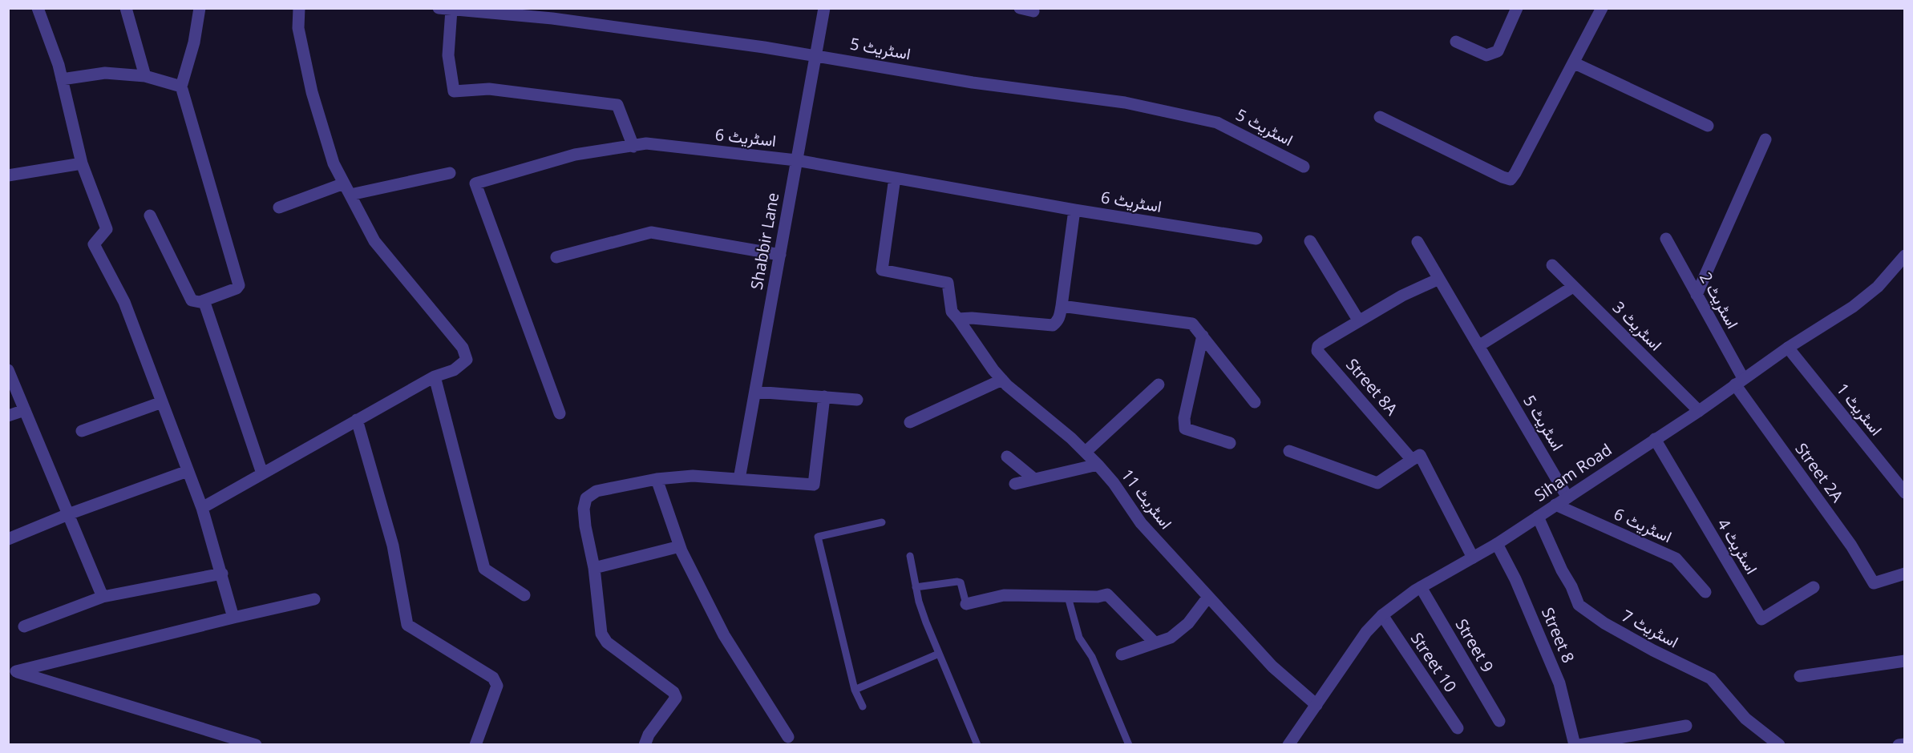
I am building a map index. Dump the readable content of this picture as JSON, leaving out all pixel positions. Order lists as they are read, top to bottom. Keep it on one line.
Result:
{"streets":{"street":["اسٹریٹ 5","اسٹریٹ 6","Shabbir Lane","اسٹریٹ 2","اسٹریٹ 3","Street 8A","اسٹریٹ 1","Siham Road","Street 2A","اسٹریٹ 11","اسٹریٹ 4","اسٹریٹ 7","Street 8","Street 9","Street 10"]},"crossings":[["اسٹریٹ 5","Shabbir Lane"],["اسٹریٹ 5","Street 8A"],["اسٹریٹ 5","Siham Road"],["اسٹریٹ 6","Shabbir Lane"],["اسٹریٹ 6","Siham Road"],["اسٹریٹ 6","اسٹریٹ 11"],["اسٹریٹ 2","Siham Road"],["اسٹریٹ 2","Street 2A"],["اسٹریٹ 3","Siham Road"],["Street 8A","Siham Road"],["اسٹریٹ 1","Siham Road"],["Siham Road","Street 2A"],["Siham Road","اسٹریٹ 11"],["Siham Road","اسٹریٹ 4"],["Siham Road","اسٹریٹ 7"],["Siham Road","Street 8"],["Siham Road","Street 9"],["Siham Road","Street 10"]]}
